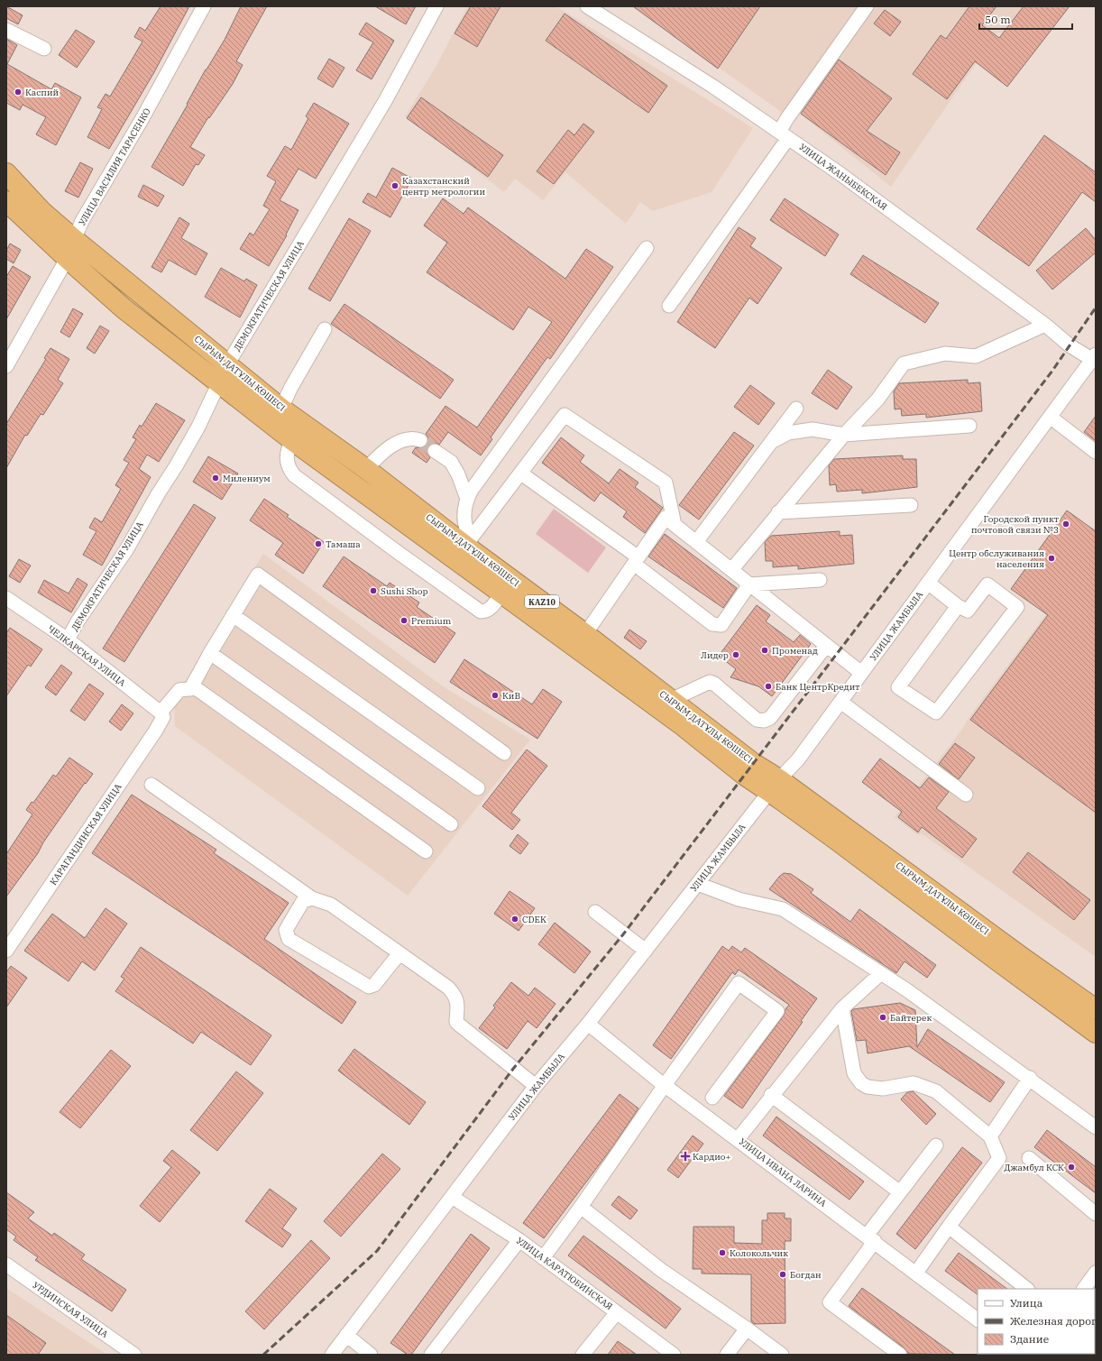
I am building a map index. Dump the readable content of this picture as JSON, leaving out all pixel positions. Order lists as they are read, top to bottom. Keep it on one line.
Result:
{"streets":{"highway":["СЫРЫМ ДАТҰЛЫ КӨШЕСІ","KAZ10"],"street":["УЛИЦА ВАСИЛИЯ ТАРАСЕНКО","УЛИЦА ЖАНЫБЕКСКАЯ","ДЕМОКРАТИЧЕСКАЯ УЛИЦА","УЛИЦА ЖАМБЫЛА","ЧЕЛКАРСКАЯ УЛИЦА","КАРАГАНДИНСКАЯ УЛИЦА","УЛИЦА ИВАНА ЛАРИНА","УЛИЦА КАРАТЮБИНСКАЯ","УРДИНСКАЯ УЛИЦА"]},"crossings":[["УЛИЦА ВАСИЛИЯ ТАРАСЕНКО","СЫРЫМ ДАТҰЛЫ КӨШЕСІ"],["УЛИЦА ЖАНЫБЕКСКАЯ","УЛИЦА ЖАМБЫЛА"],["ДЕМОКРАТИЧЕСКАЯ УЛИЦА","СЫРЫМ ДАТҰЛЫ КӨШЕСІ"],["ДЕМОКРАТИЧЕСКАЯ УЛИЦА","ЧЕЛКАРСКАЯ УЛИЦА"],["СЫРЫМ ДАТҰЛЫ КӨШЕСІ","УЛИЦА ЖАМБЫЛА"],["УЛИЦА ЖАМБЫЛА","УЛИЦА ИВАНА ЛАРИНА"],["УЛИЦА ЖАМБЫЛА","УЛИЦА КАРАТЮБИНСКАЯ"],["ЧЕЛКАРСКАЯ УЛИЦА","КАРАГАНДИНСКАЯ УЛИЦА"]],"places":{"other":["Каспий","Казахстанский центр метрологии","Милениум","Городской пункт почтовой связи №3","Тамаша","Центр обслуживания наcеления","Sushi Shop","Premium","Променад","Лидер","Банк ЦентрКредит","КиВ","CDEK","Байтерек","Джамбул КСК","Колокольчик","Богдан"],"health":["Кардио+"]},"legend":["Улица","Железная дорога","Здание"],"scale_bar":"50 m"}
